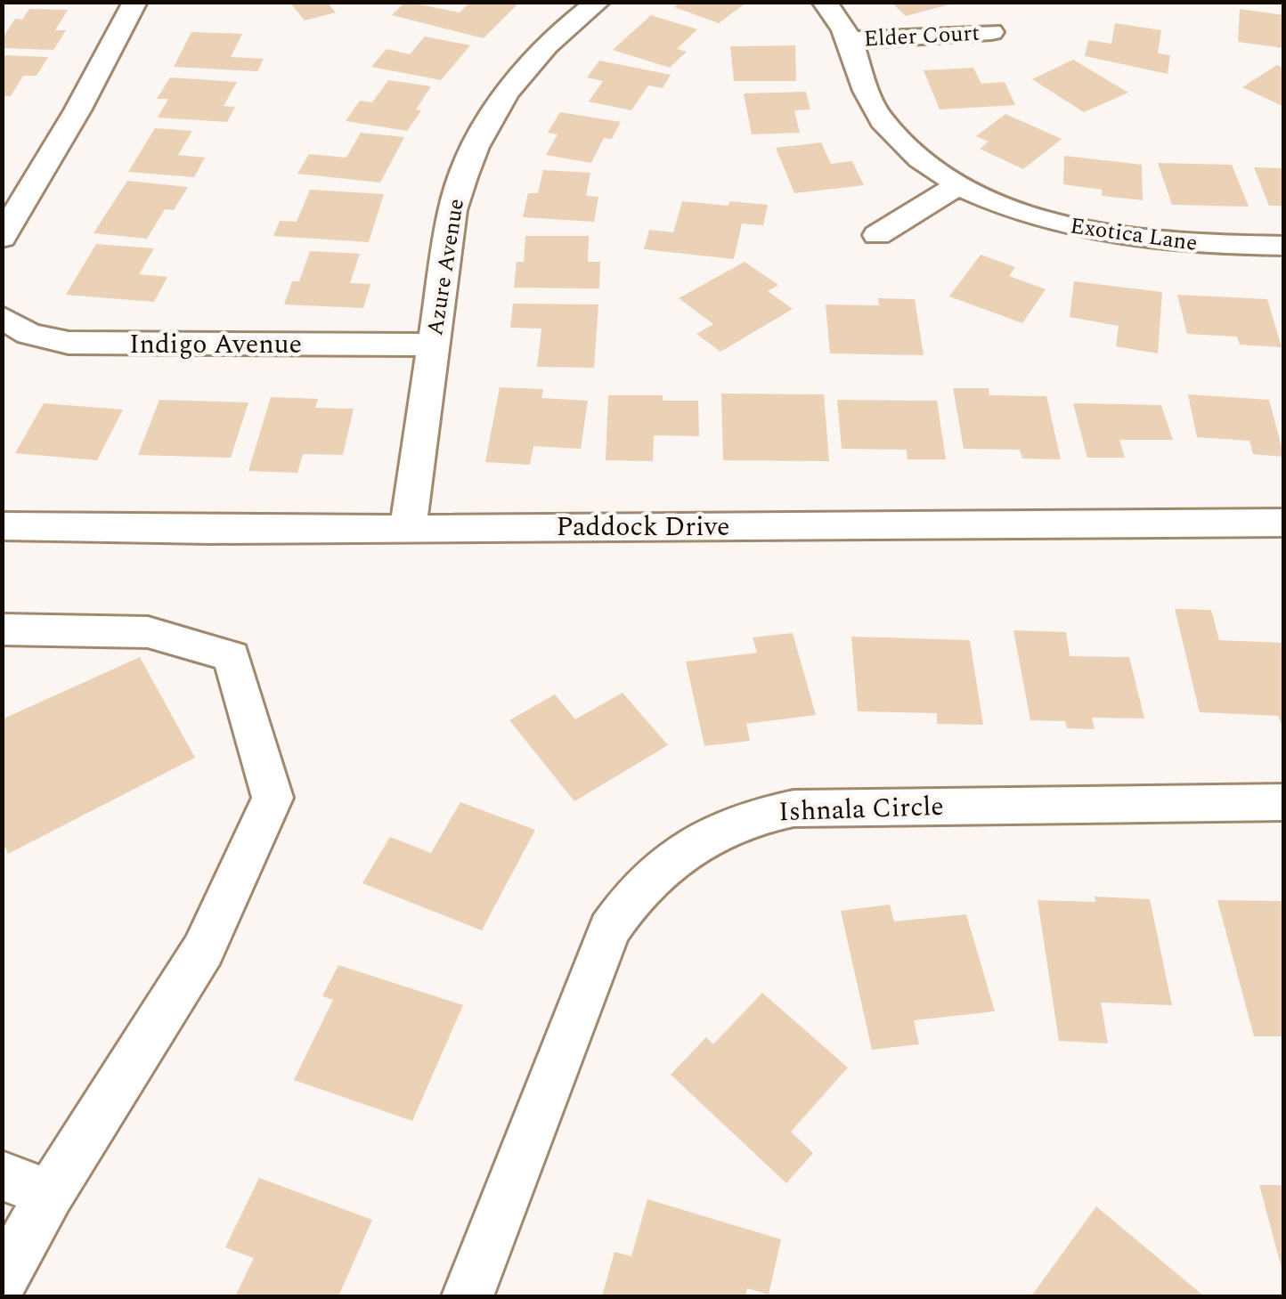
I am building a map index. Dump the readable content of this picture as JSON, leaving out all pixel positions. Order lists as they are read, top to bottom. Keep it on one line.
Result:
{"streets":{"street":["Elder Court","Exotica Lane","Azure Avenue","Indigo Avenue","Paddock Drive","Ishnala Circle"]},"crossings":[["Elder Court","Exotica Lane"],["Azure Avenue","Indigo Avenue"],["Azure Avenue","Paddock Drive"]]}
